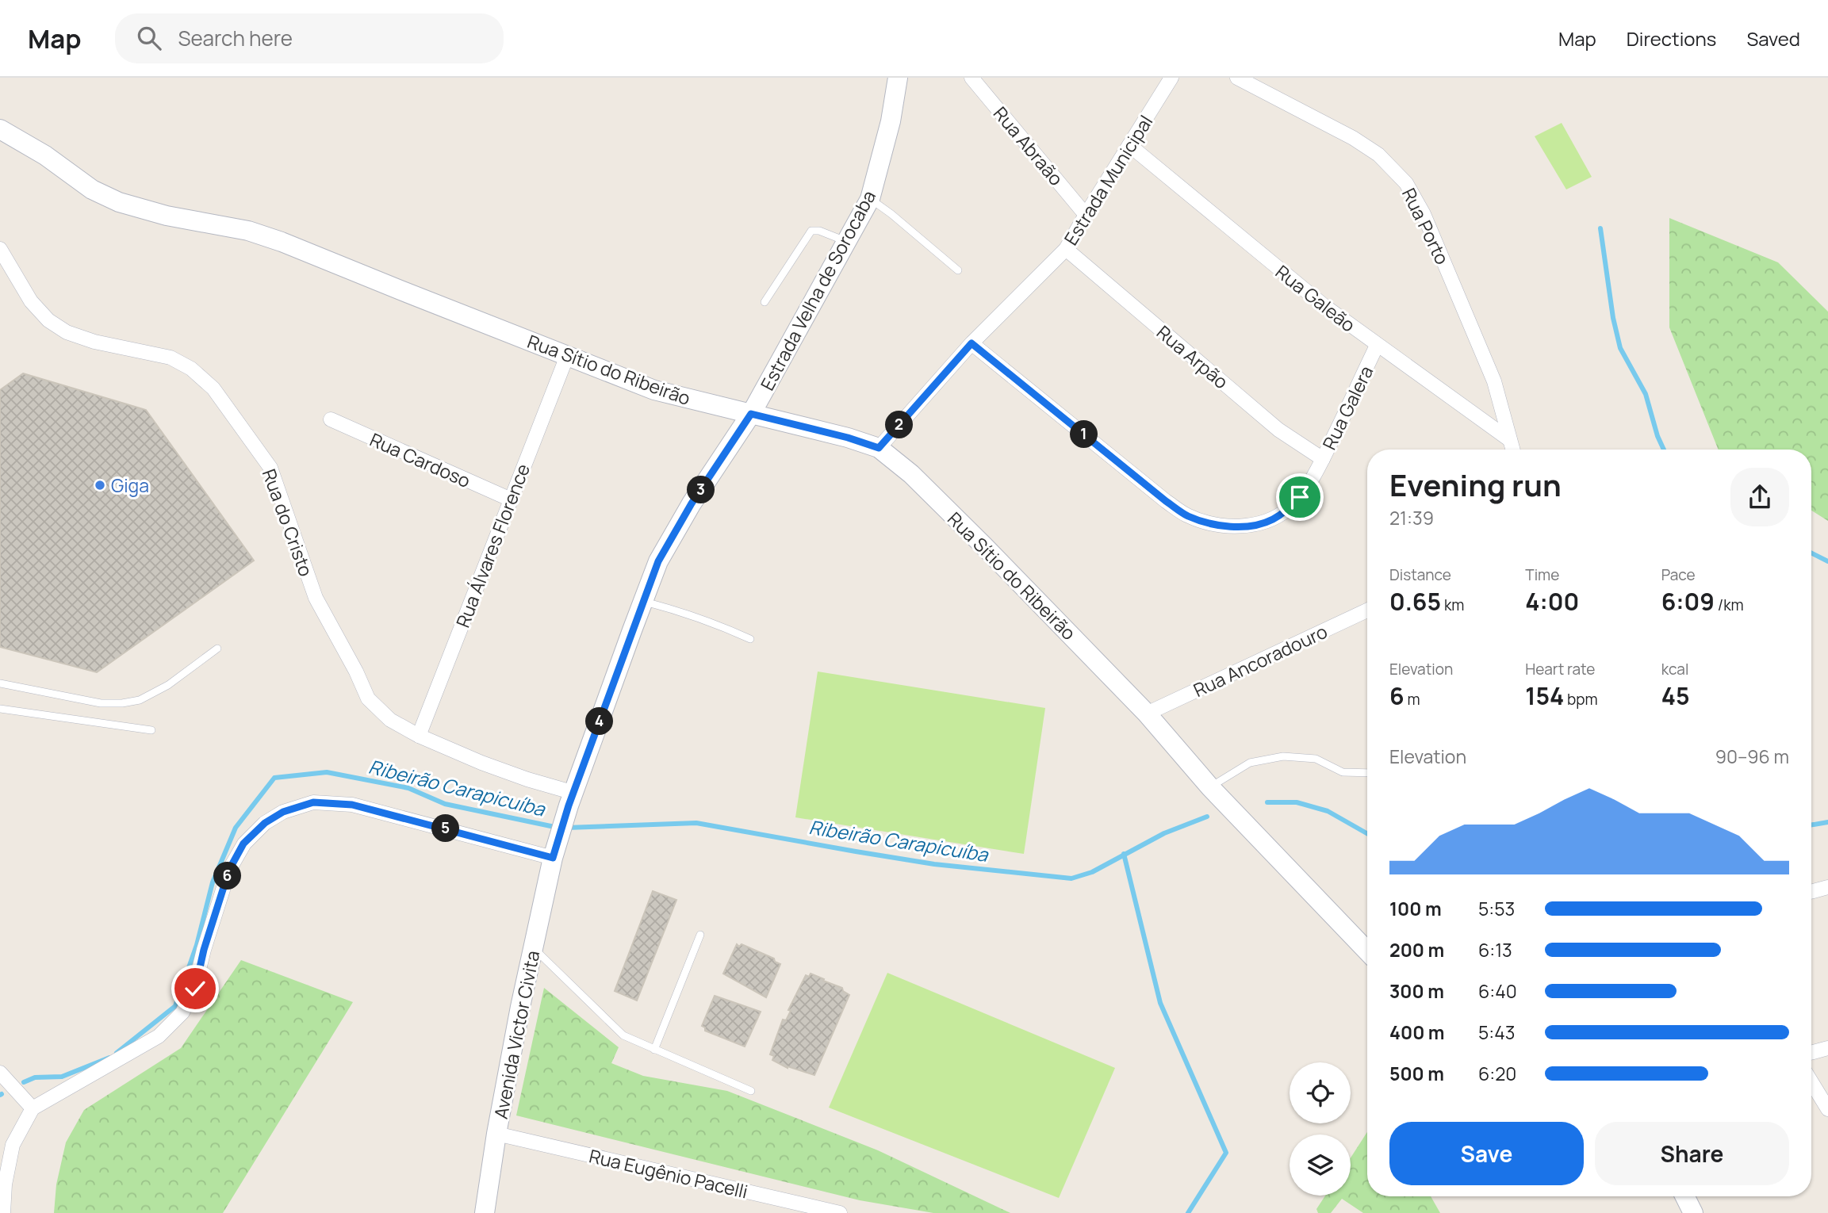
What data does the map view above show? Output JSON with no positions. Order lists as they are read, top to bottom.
{
  "streets": {
    "main road": ["Estrada Velha de Sorocaba", "Rua Sítio do Ribeirão", "Avenida Victor Civita"],
    "street": [
      "Rua Abraão",
      "Estrada Municipal",
      "Rua Porto",
      "Rua Galeão",
      "Rua Arpão",
      "Rua Galera",
      "Rua Cardoso",
      "Rua do Cristo",
      "Rua Álvares Florence",
      "Rua Ancoradouro",
      "Rua Eugênio Pacelli"
    ]
  },
  "crossings": [
    ["Rua Abraão", "Estrada Municipal"],
    ["Estrada Municipal", "Rua Galeão"],
    ["Estrada Municipal", "Rua Arpão"],
    ["Estrada Municipal", "Rua Sítio do Ribeirão"],
    ["Estrada Municipal", "Rua Galera"],
    ["Rua Porto", "Rua Galeão"],
    ["Estrada Velha de Sorocaba", "Rua Sítio do Ribeirão"],
    ["Estrada Velha de Sorocaba", "Rua do Cristo"],
    ["Estrada Velha de Sorocaba", "Avenida Victor Civita"],
    ["Rua Galeão", "Rua Galera"],
    ["Rua Arpão", "Rua Galera"],
    ["Rua Sítio do Ribeirão", "Rua Álvares Florence"],
    ["Rua Sítio do Ribeirão", "Rua Ancoradouro"],
    ["Rua Cardoso", "Rua Álvares Florence"],
    ["Rua do Cristo", "Rua Álvares Florence"],
    ["Avenida Victor Civita", "Rua Eugênio Pacelli"]
  ],
  "water": ["Ribeirão Carapicuíba"],
  "places": ["Giga"],
  "page": {
    "header": "Map",
    "search": "Search here",
    "nav": ["Map", "Directions", "Saved"],
    "pins": [
      "2",
      "1",
      "3",
      "4",
      "5",
      "6"
    ],
    "heading": ["Evening run", "21:39"],
    "stats": [
      ["Distance", "0.65 km"],
      ["Time", "4:00"],
      ["Pace", "6:09 /km"],
      ["Elevation", "6 m"],
      ["Heart rate", "154 bpm"],
      ["kcal", "45"]
    ],
    "chart": ["Elevation", "90–96 m"],
    "list": [
      {
        "name": "100 m",
        "note": "5:53"
      },
      {
        "name": "200 m",
        "note": "6:13"
      },
      {
        "name": "300 m",
        "note": "6:40"
      },
      {
        "name": "400 m",
        "note": "5:43"
      },
      {
        "name": "500 m",
        "note": "6:20"
      }
    ],
    "buttons": ["Save", "Share"]
  }
}
